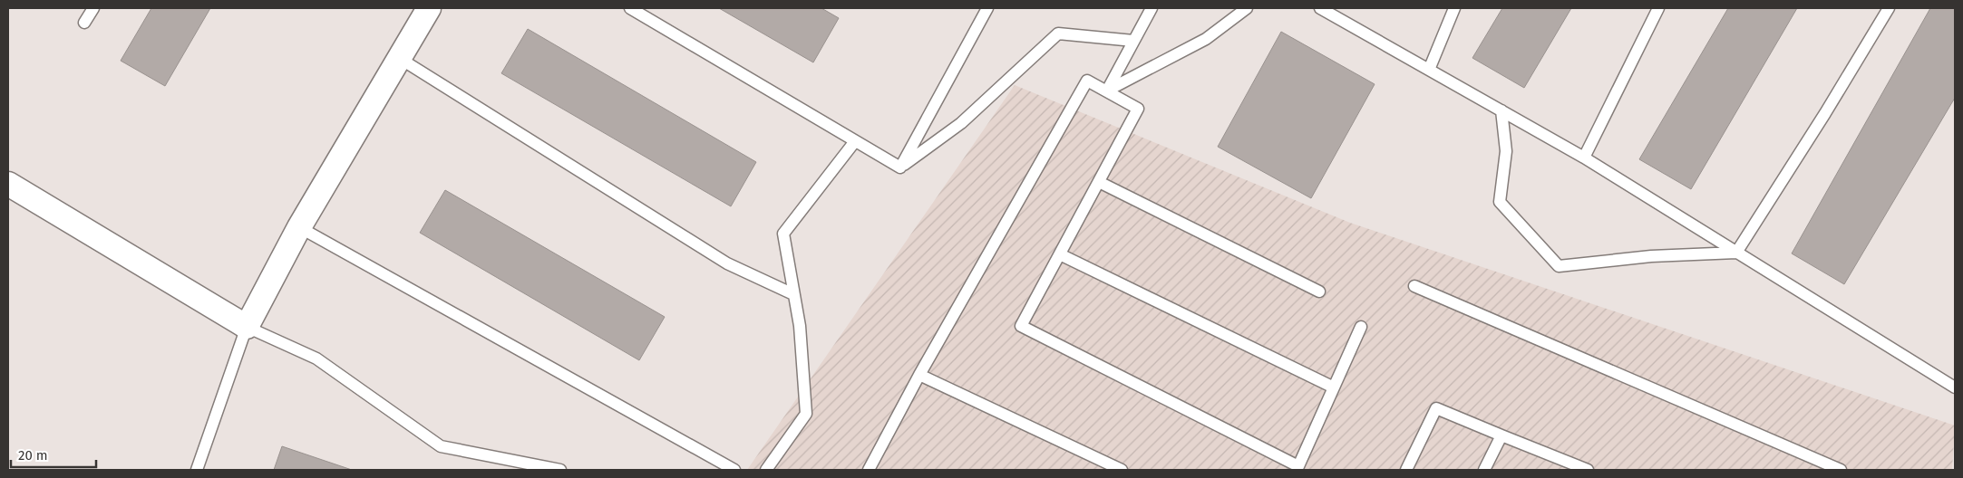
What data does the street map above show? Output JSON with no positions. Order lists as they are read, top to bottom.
{
  "scale_bar": "20 m"
}
